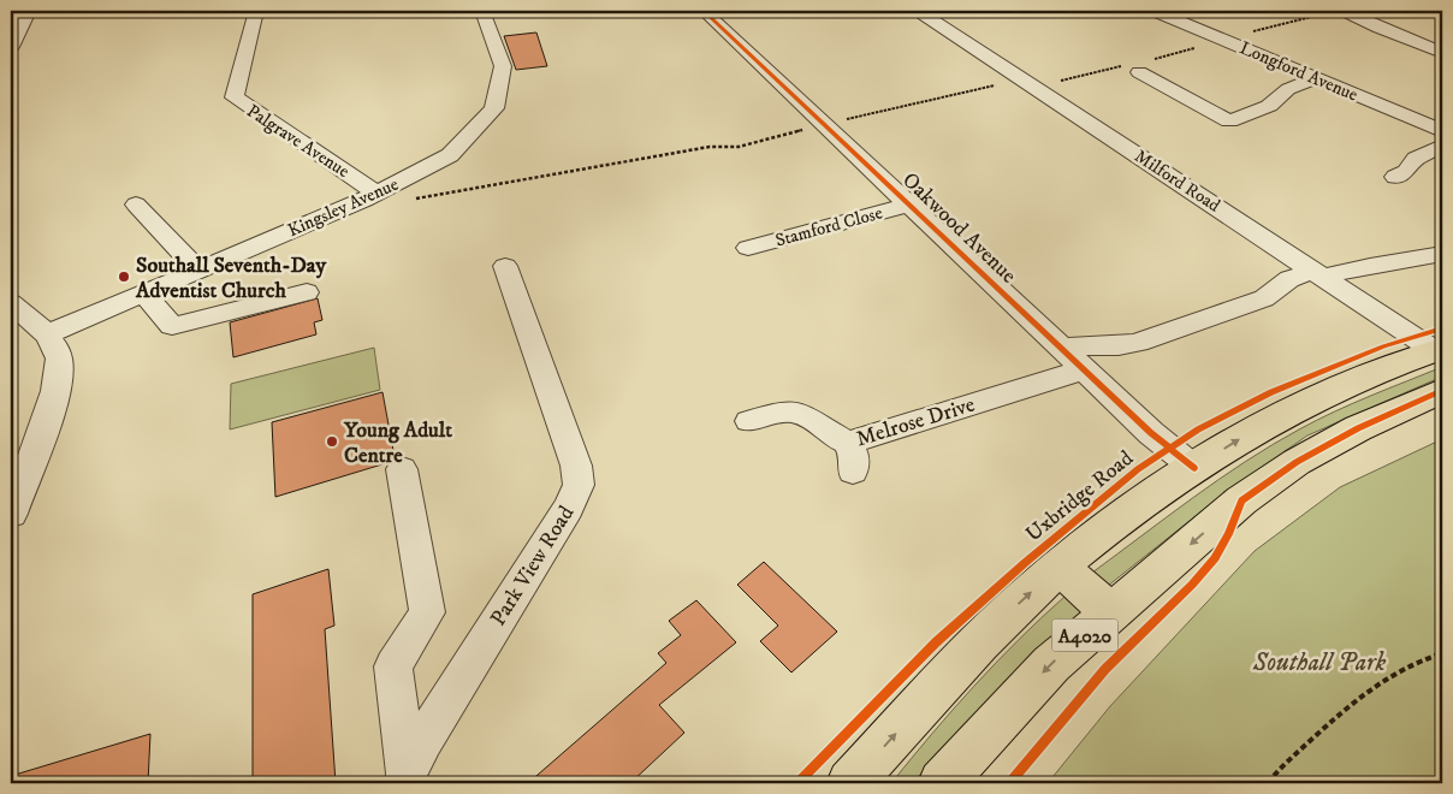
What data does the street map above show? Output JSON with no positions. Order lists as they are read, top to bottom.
{
  "streets": {
    "main road": ["Uxbridge Road", "A4020"],
    "street": [
      "Longford Avenue",
      "Palgrave Avenue",
      "Milford Road",
      "Kingsley Avenue",
      "Stamford Close",
      "Oakwood Avenue",
      "Melrose Drive",
      "Park View Road"
    ]
  },
  "crossings": [
    ["Palgrave Avenue", "Kingsley Avenue"],
    ["Milford Road", "Uxbridge Road"],
    ["Milford Road", "A4020"],
    ["Stamford Close", "Oakwood Avenue"],
    ["Oakwood Avenue", "Melrose Drive"],
    ["Oakwood Avenue", "Uxbridge Road"],
    ["Uxbridge Road", "A4020"]
  ],
  "parks": ["Southall Park"],
  "places": ["Southall Seventh-Day Adventist Church", "Young Adult Centre"]
}
